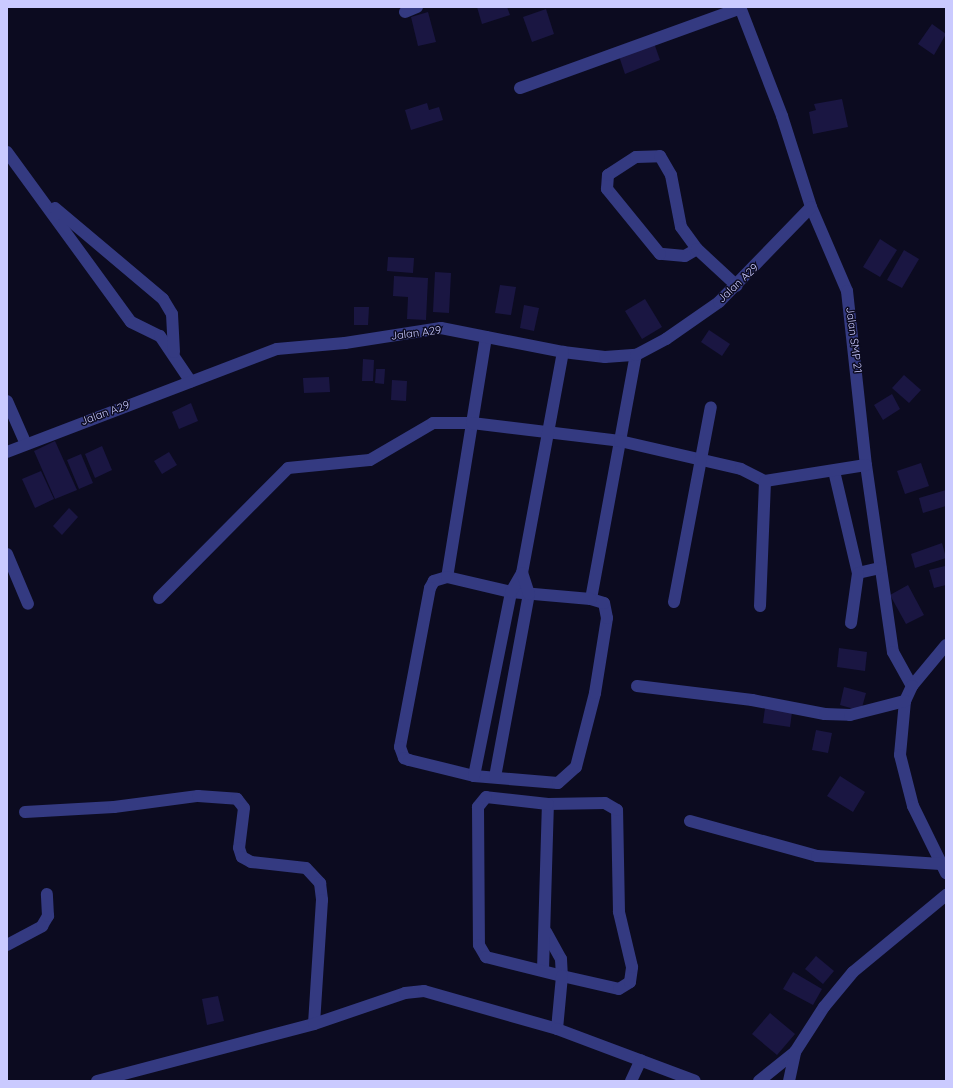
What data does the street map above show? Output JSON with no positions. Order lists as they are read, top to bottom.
{
  "streets": {
    "street": ["Jalan A29", "Jalan SMP 21"]
  },
  "crossings": [
    ["Jalan A29", "Jalan SMP 21"]
  ]
}
